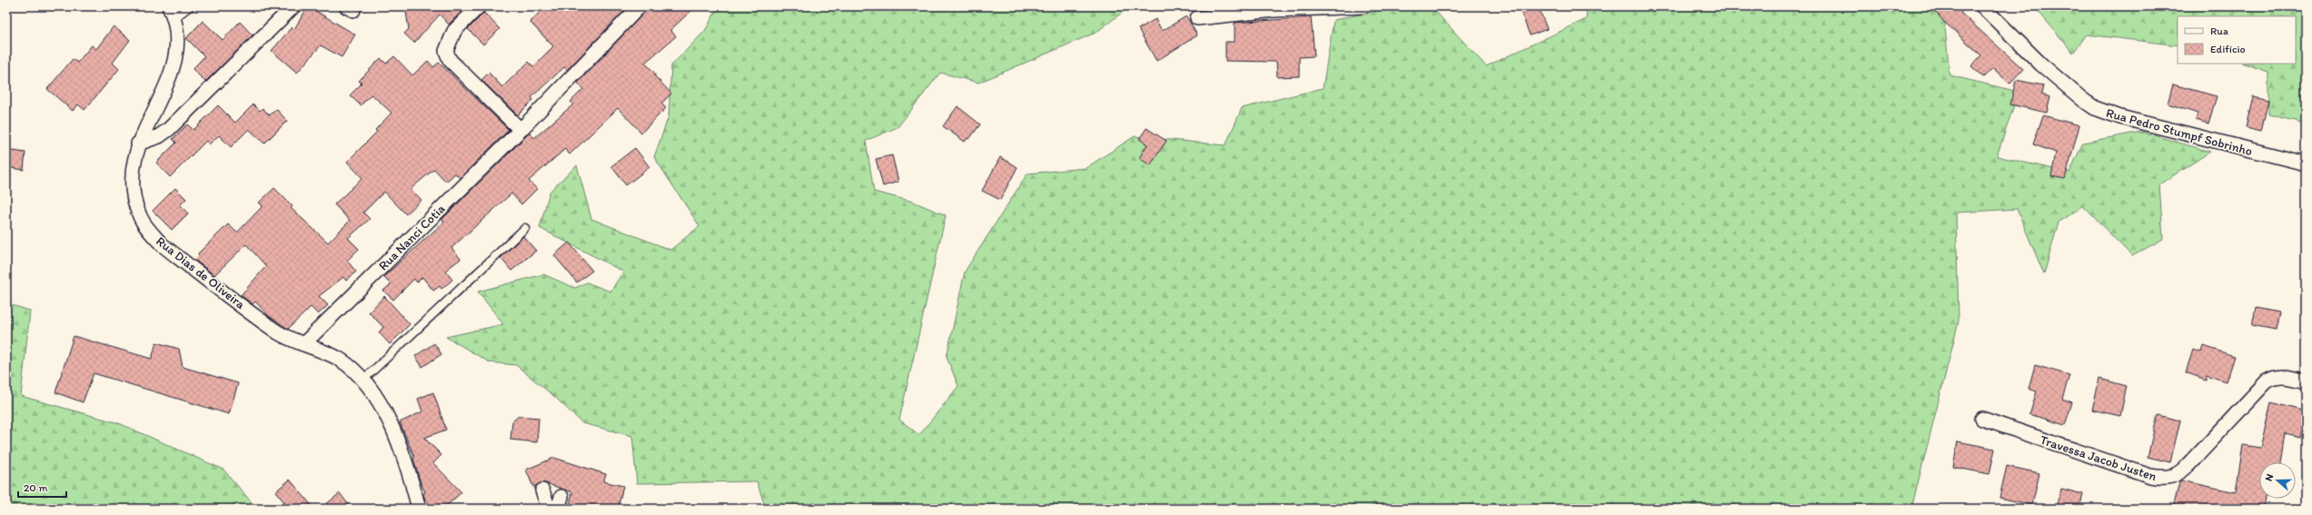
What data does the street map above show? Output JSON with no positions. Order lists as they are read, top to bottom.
{
  "streets": {
    "street": [
      "Rua Pedro Stumpf Sobrinho",
      "Rua Nanci Cotia",
      "Rua Dias de Oliveira",
      "Travessa Jacob Justen"
    ]
  },
  "crossings": [
    ["Rua Nanci Cotia", "Rua Dias de Oliveira"]
  ],
  "legend": ["Rua", "Edifício"],
  "scale_bar": "20 m",
  "north": "left"
}
